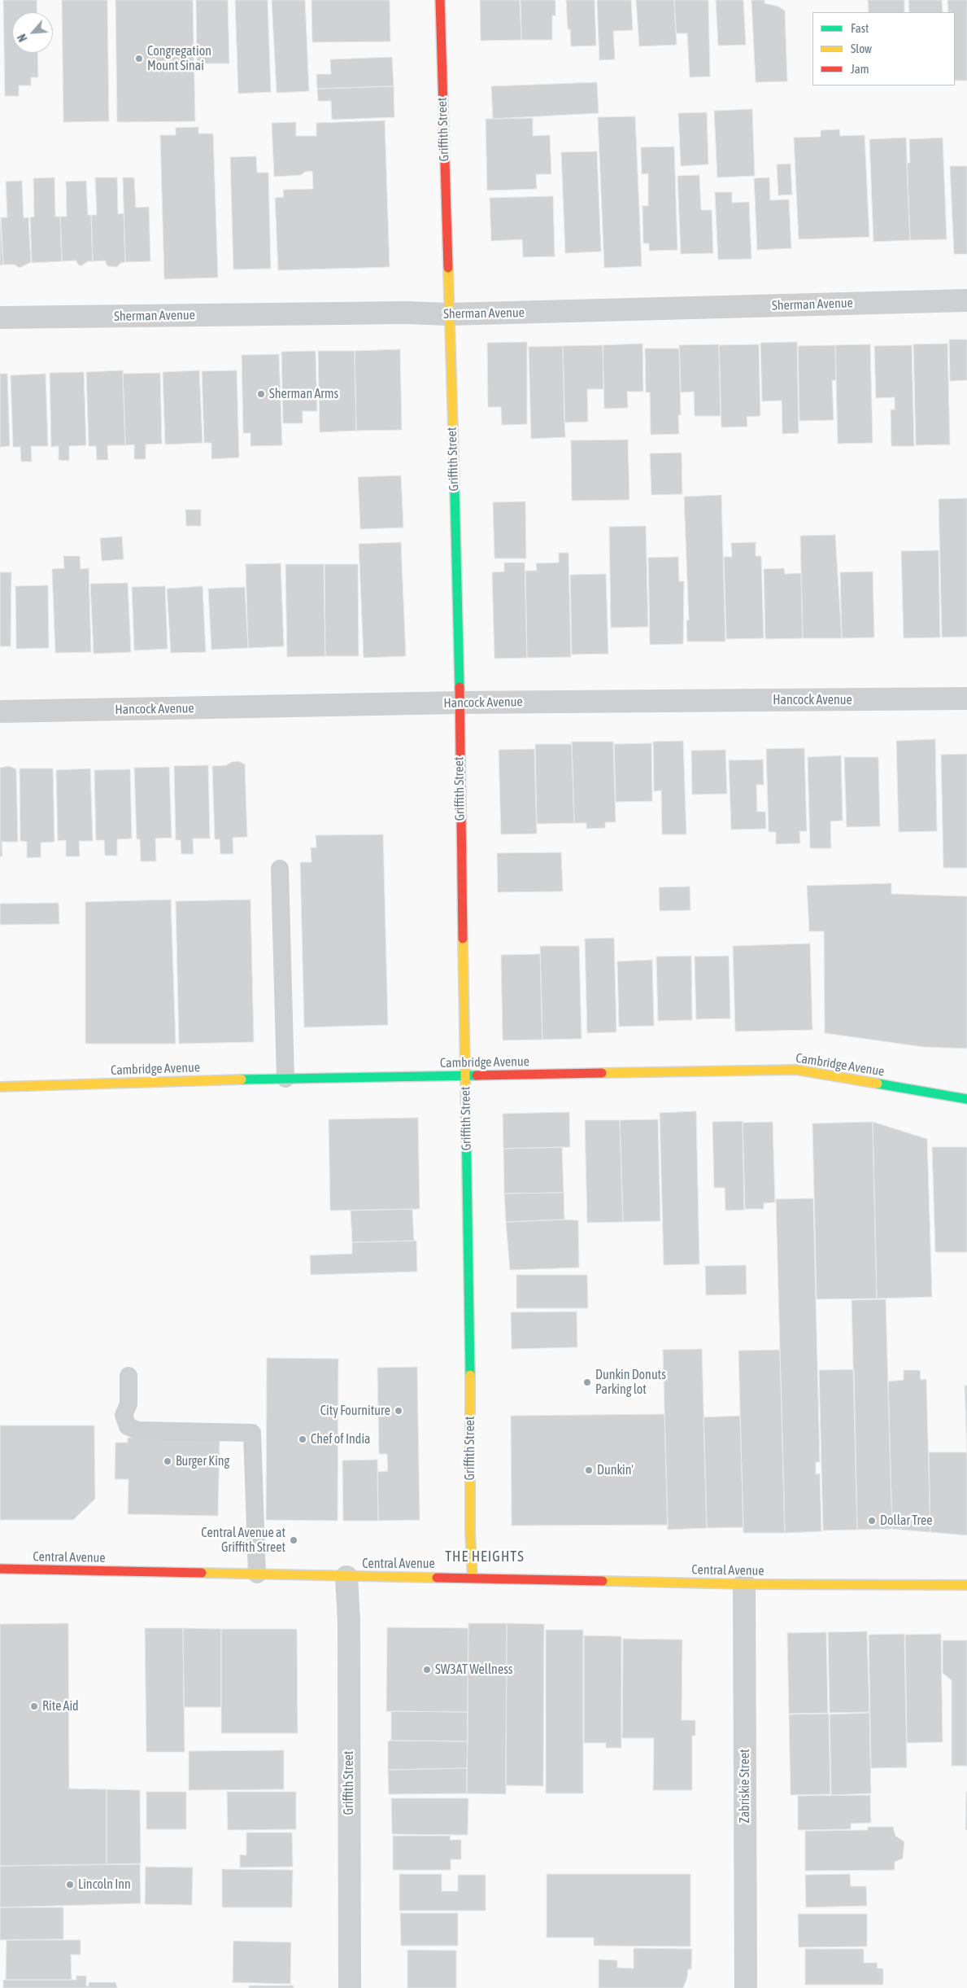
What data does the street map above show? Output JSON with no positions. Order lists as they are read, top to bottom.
{
  "streets": {
    "street": [
      "Griffith Street",
      "Sherman Avenue",
      "Hancock Avenue",
      "Cambridge Avenue",
      "Central Avenue",
      "Zabriskie Street"
    ]
  },
  "crossings": [
    ["Griffith Street", "Sherman Avenue"],
    ["Griffith Street", "Hancock Avenue"],
    ["Griffith Street", "Cambridge Avenue"],
    ["Griffith Street", "Central Avenue"],
    ["Central Avenue", "Zabriskie Street"]
  ],
  "districts": ["THE HEIGHTS"],
  "places": [
    "Congregation Mount Sinai",
    "Sherman Arms",
    "Dunkin Donuts Parking lot",
    "City Fourniture",
    "Chef of India",
    "Burger King",
    "Dunkin'",
    "Dollar Tree",
    "Central Avenue at Griffith Street",
    "SW3AT Wellness",
    "Rite Aid",
    "Lincoln Inn"
  ],
  "legend": ["Fast", "Slow", "Jam"],
  "north": "bottom left"
}
